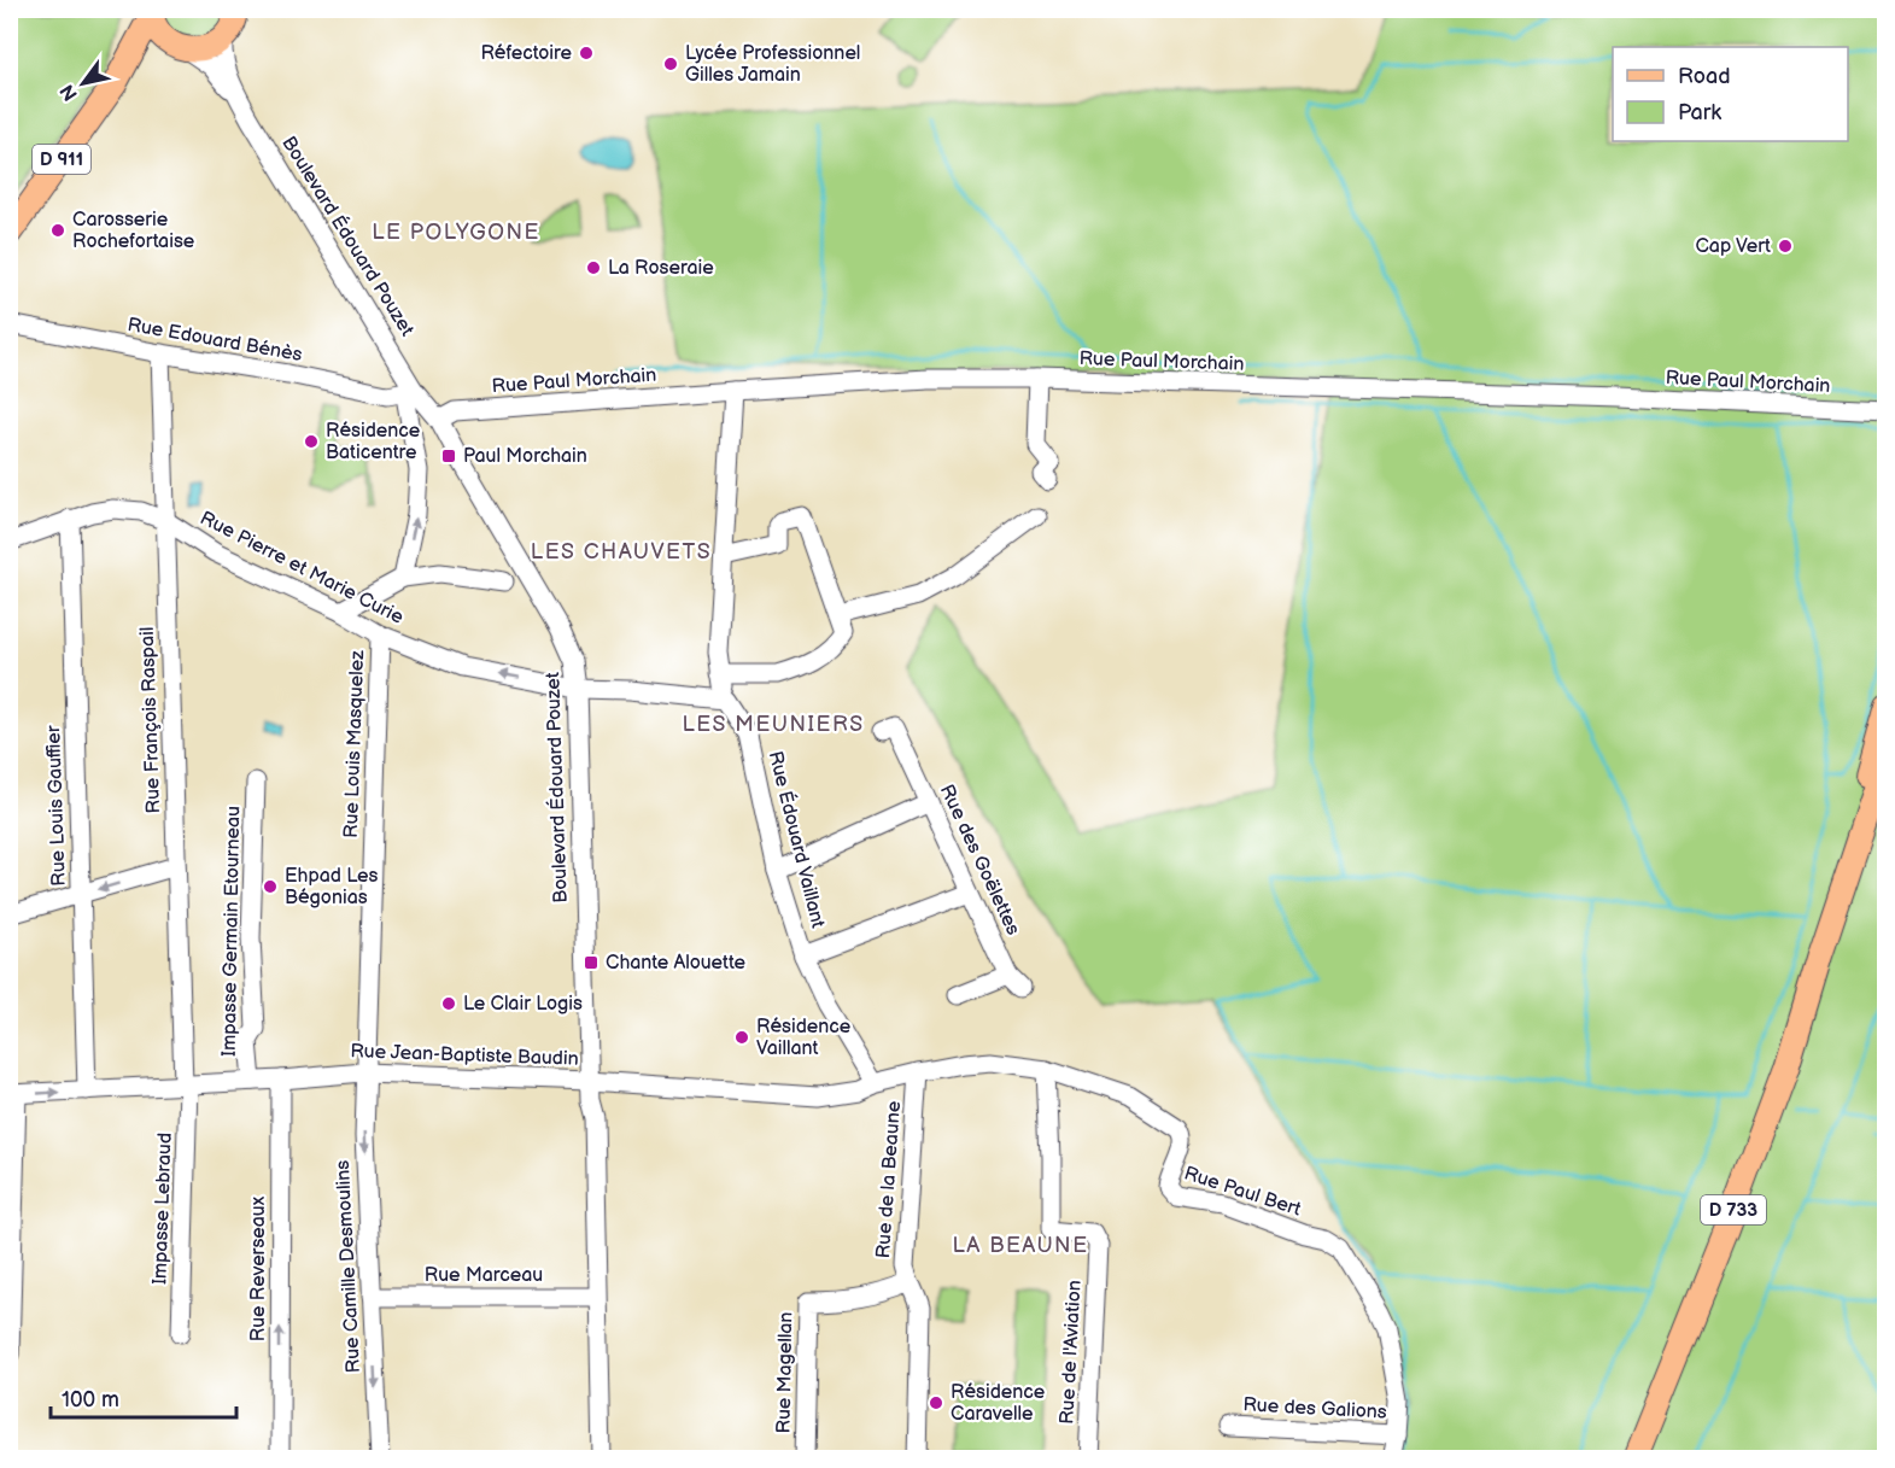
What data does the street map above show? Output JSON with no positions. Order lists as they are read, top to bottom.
{
  "streets": {
    "main road": ["D 911", "D 733"],
    "street": [
      "Boulevard Édouard Pouzet",
      "Rue Edouard Bénès",
      "Rue Paul Morchain",
      "Rue Pierre et Marie Curie",
      "Rue François Raspail",
      "Rue Louis Masquelez",
      "Rue Louis Gauffier",
      "Rue Édouard Vaillant",
      "Rue des Goëlettes",
      "Impasse Germain Etourneau",
      "Rue Jean-Baptiste Baudin",
      "Rue de la Beaune",
      "Rue Paul Bert",
      "Impasse Lebraud",
      "Rue Camille Desmoulins",
      "Rue Reverseaux",
      "Rue Marceau",
      "Rue de l'Aviation",
      "Rue Magellan",
      "Rue des Galions"
    ]
  },
  "crossings": [
    ["D 911", "Boulevard Édouard Pouzet"],
    ["Boulevard Édouard Pouzet", "Rue Edouard Bénès"],
    ["Boulevard Édouard Pouzet", "Rue Paul Morchain"],
    ["Boulevard Édouard Pouzet", "Rue Pierre et Marie Curie"],
    ["Boulevard Édouard Pouzet", "Rue Jean-Baptiste Baudin"],
    ["Boulevard Édouard Pouzet", "Rue Marceau"],
    ["Rue Edouard Bénès", "Rue François Raspail"],
    ["Rue Paul Morchain", "Rue Édouard Vaillant"],
    ["Rue Pierre et Marie Curie", "Rue François Raspail"],
    ["Rue Pierre et Marie Curie", "Rue Louis Masquelez"],
    ["Rue Pierre et Marie Curie", "Rue Louis Gauffier"],
    ["Rue François Raspail", "Rue Jean-Baptiste Baudin"],
    ["Rue François Raspail", "Impasse Lebraud"],
    ["Rue Louis Masquelez", "Rue Jean-Baptiste Baudin"],
    ["Rue Louis Masquelez", "Rue Camille Desmoulins"],
    ["Rue Louis Gauffier", "Rue Jean-Baptiste Baudin"],
    ["Rue Édouard Vaillant", "Rue Jean-Baptiste Baudin"],
    ["Rue Édouard Vaillant", "Rue Paul Bert"],
    ["Impasse Germain Etourneau", "Rue Jean-Baptiste Baudin"],
    ["Rue Jean-Baptiste Baudin", "Rue Paul Bert"],
    ["Rue Jean-Baptiste Baudin", "Impasse Lebraud"],
    ["Rue Jean-Baptiste Baudin", "Rue Camille Desmoulins"],
    ["Rue Jean-Baptiste Baudin", "Rue Reverseaux"],
    ["Rue de la Beaune", "Rue Paul Bert"],
    ["Rue de la Beaune", "Rue Magellan"],
    ["Rue Paul Bert", "Rue de l'Aviation"],
    ["Rue Paul Bert", "Rue des Galions"],
    ["Rue Camille Desmoulins", "Rue Marceau"]
  ],
  "one_way": ["Rue Camille Desmoulins", "Rue Reverseaux"],
  "districts": [
    "LE POLYGONE",
    "LES CHAUVETS",
    "LES MEUNIERS",
    "LA BEAUNE"
  ],
  "places": {
    "other": [
      "Réfectoire",
      "Lycée Professionnel Gilles Jamain",
      "Carosserie Rochefortaise",
      "Cap Vert",
      "La Roseraie",
      "Résidence Baticentre",
      "Ehpad Les Bégonias",
      "Le Clair Logis",
      "Résidence Vaillant",
      "Résidence Caravelle"
    ],
    "transit": ["Paul Morchain", "Chante Alouette"]
  },
  "legend": ["Road", "Park"],
  "scale_bar": "100 m",
  "north": "bottom left"
}
